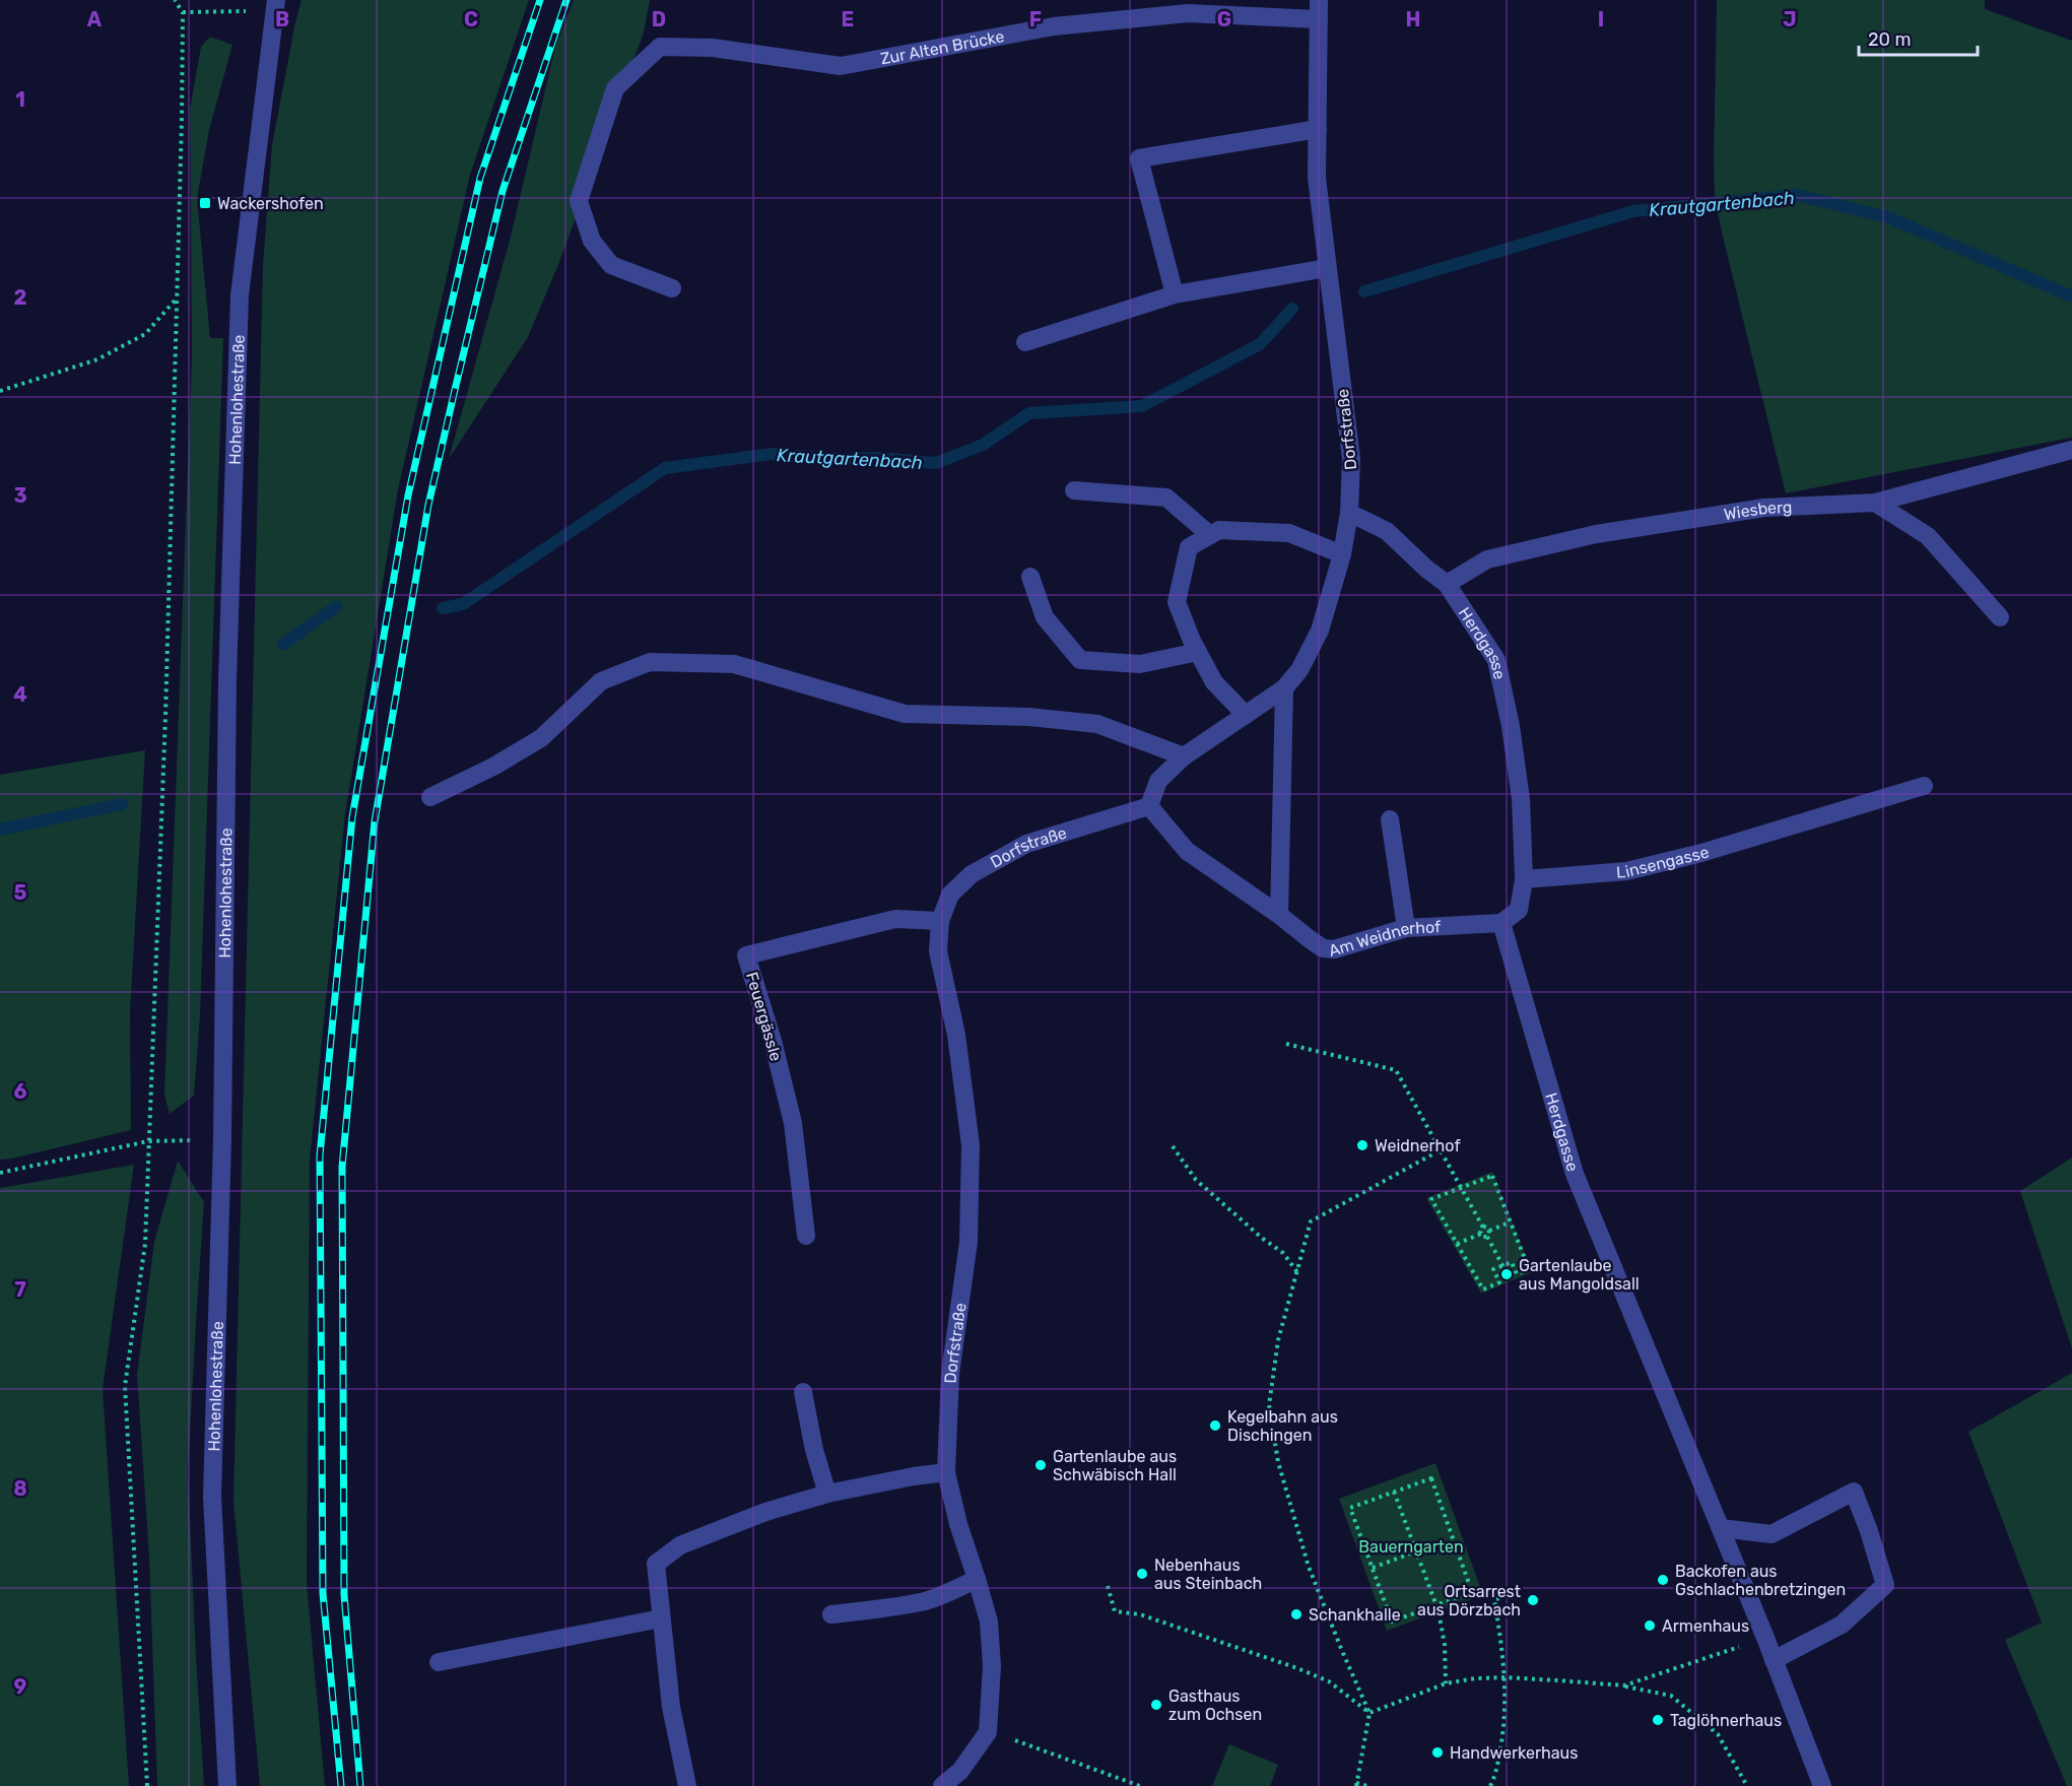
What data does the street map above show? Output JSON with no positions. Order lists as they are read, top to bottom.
{
  "streets": {
    "street": [
      "Zur Alten Brücke",
      "Hohenlohestraße",
      "Dorfstraße",
      "Wiesberg",
      "Herdgasse",
      "Linsengasse",
      "Am Weidnerhof",
      "Feuergässle"
    ]
  },
  "crossings": [
    ["Zur Alten Brücke", "Dorfstraße"],
    ["Dorfstraße", "Herdgasse"],
    ["Dorfstraße", "Am Weidnerhof"],
    ["Dorfstraße", "Feuergässle"],
    ["Wiesberg", "Herdgasse"],
    ["Herdgasse", "Linsengasse"],
    ["Herdgasse", "Am Weidnerhof"]
  ],
  "water": ["Krautgartenbach"],
  "parks": ["Bauerngarten"],
  "places": {
    "transit": ["Wackershofen"],
    "other": [
      "Weidnerhof",
      "Gartenlaube aus Mangoldsall",
      "Kegelbahn aus Dischingen",
      "Gartenlaube aus Schwäbisch Hall",
      "Nebenhaus aus Steinbach",
      "Backofen aus Gschlachenbretzingen",
      "Ortsarrest aus Dörzbach",
      "Schankhalle",
      "Armenhaus",
      "Gasthaus zum Ochsen",
      "Taglöhnerhaus",
      "Handwerkerhaus"
    ]
  },
  "scale_bar": "20 m",
  "grid": {
    "columns": [
      "A",
      "B",
      "C",
      "D",
      "E",
      "F",
      "G",
      "H",
      "I",
      "J"
    ],
    "rows": [
      "1",
      "2",
      "3",
      "4",
      "5",
      "6",
      "7",
      "8",
      "9"
    ]
  }
}
